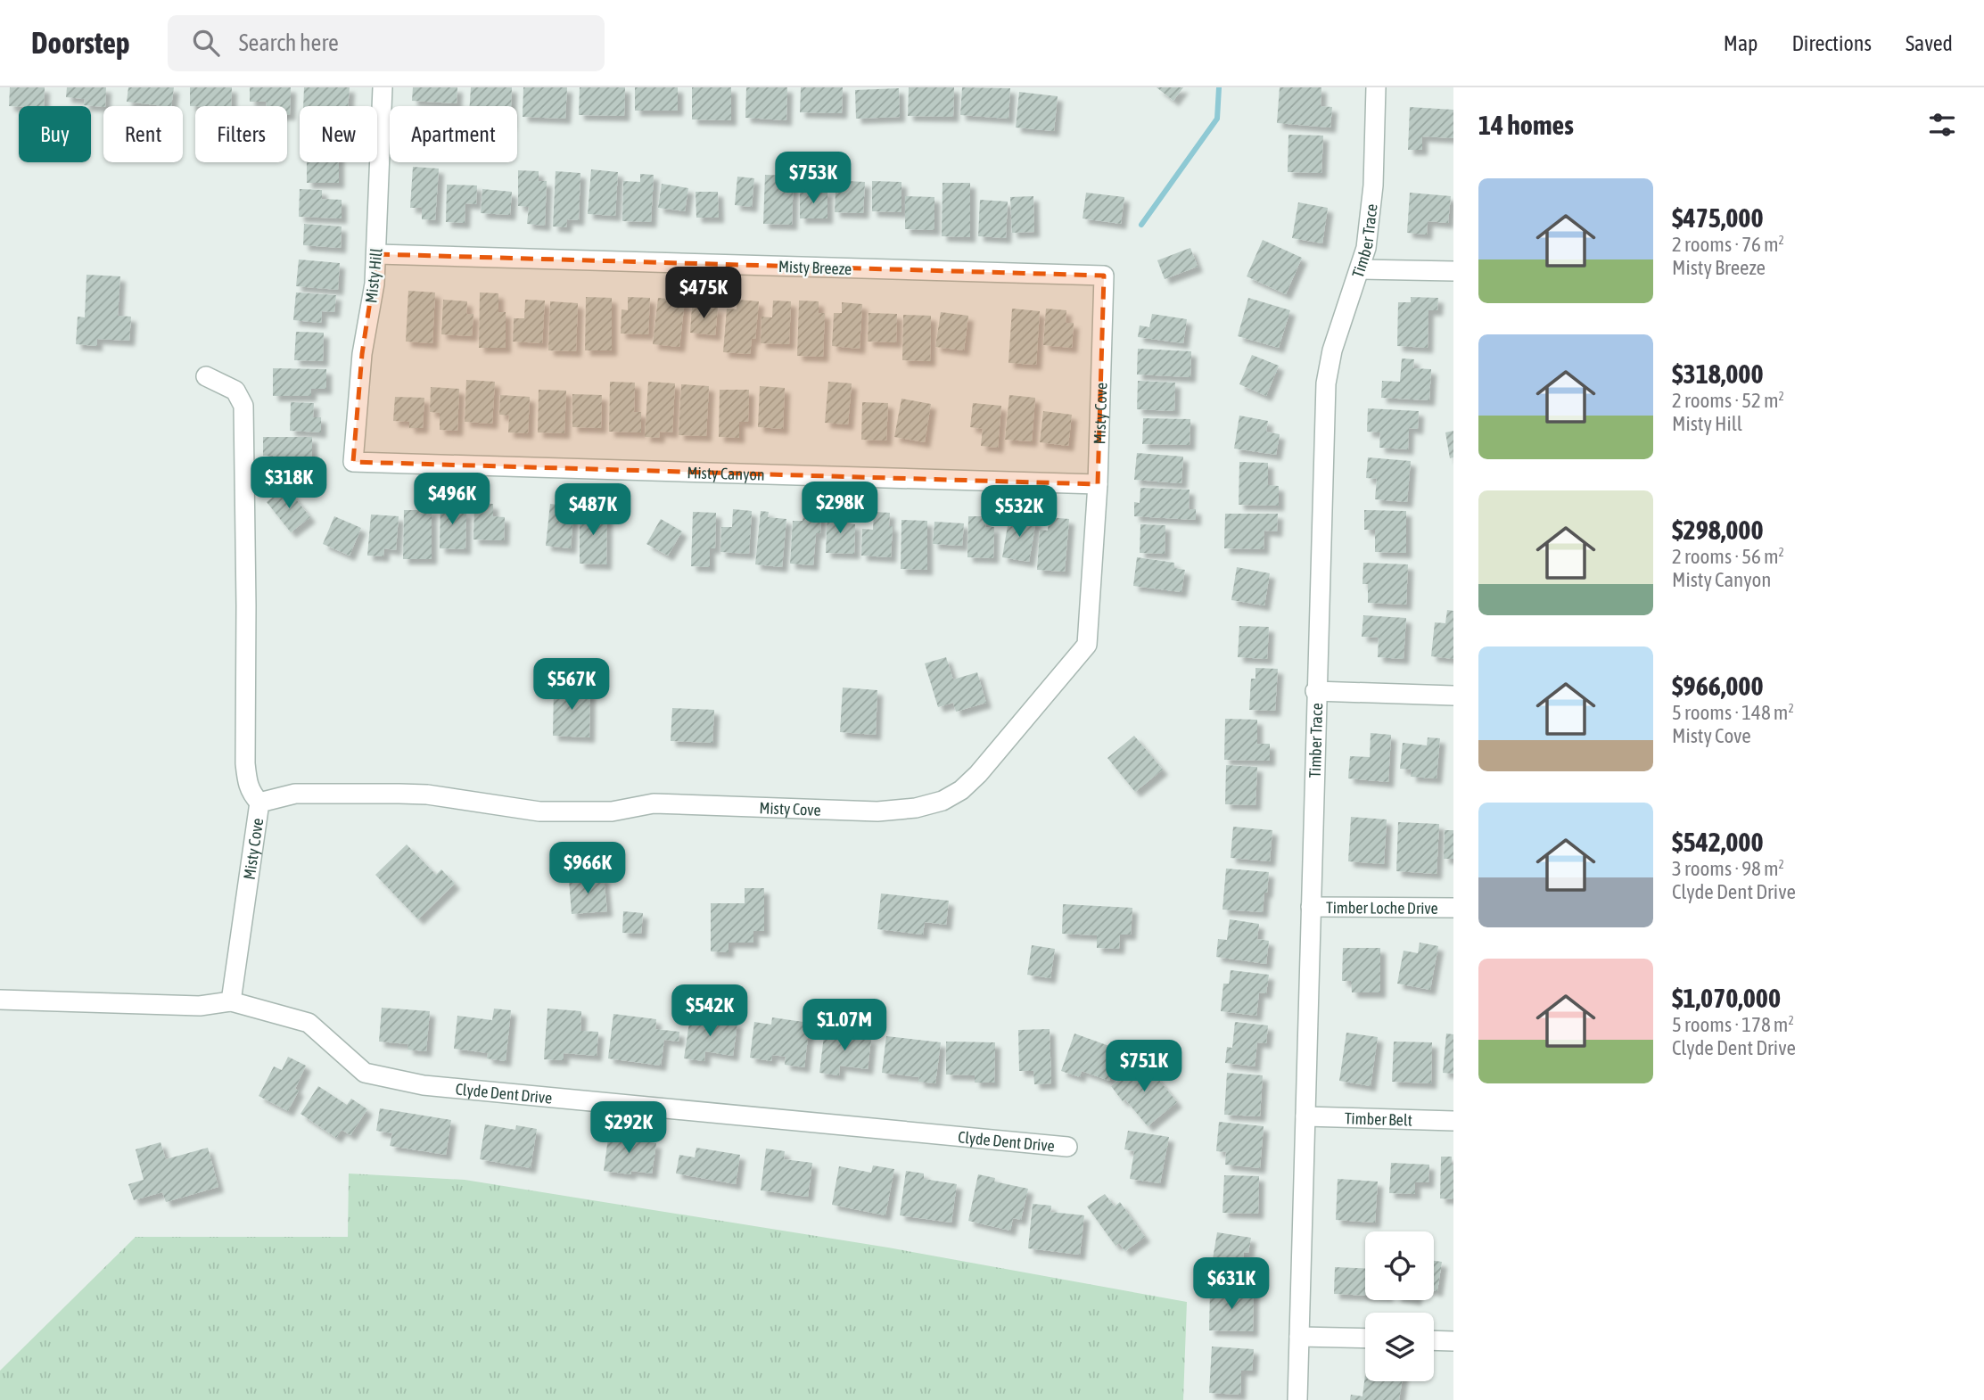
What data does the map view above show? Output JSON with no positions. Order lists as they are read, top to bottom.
{
  "streets": {
    "street": [
      "Timber Trace",
      "Misty Breeze",
      "Misty Hill",
      "Misty Cove",
      "Misty Canyon",
      "Timber Loche Drive",
      "Clyde Dent Drive",
      "Timber Belt"
    ]
  },
  "crossings": [
    ["Timber Trace", "Timber Loche Drive"],
    ["Timber Trace", "Timber Belt"],
    ["Misty Breeze", "Misty Hill"],
    ["Misty Breeze", "Misty Cove"],
    ["Misty Hill", "Misty Canyon"],
    ["Misty Cove", "Misty Canyon"],
    ["Misty Cove", "Clyde Dent Drive"]
  ],
  "page": {
    "header": "Doorstep",
    "search": "Search here",
    "nav": ["Map", "Directions", "Saved"],
    "heading": "14 homes",
    "chip": [
      "Buy",
      "Rent",
      "Filters",
      "New",
      "Apartment"
    ],
    "price": [
      "$753K",
      "$475K",
      "$318K",
      "$496K",
      "$298K",
      "$487K",
      "$532K",
      "$567K",
      "$966K",
      "$542K",
      "$1.07M",
      "$751K",
      "$292K",
      "$631K"
    ],
    "list": [
      {
        "name": "$475,000",
        "note": "2 rooms · 76 m² · Misty Breeze"
      },
      {
        "name": "$318,000",
        "note": "2 rooms · 52 m² · Misty Hill"
      },
      {
        "name": "$298,000",
        "note": "2 rooms · 56 m² · Misty Canyon"
      },
      {
        "name": "$966,000",
        "note": "5 rooms · 148 m² · Misty Cove"
      },
      {
        "name": "$542,000",
        "note": "3 rooms · 98 m² · Clyde Dent Drive"
      },
      {
        "name": "$1,070,000",
        "note": "5 rooms · 178 m² · Clyde Dent Drive"
      }
    ]
  }
}
